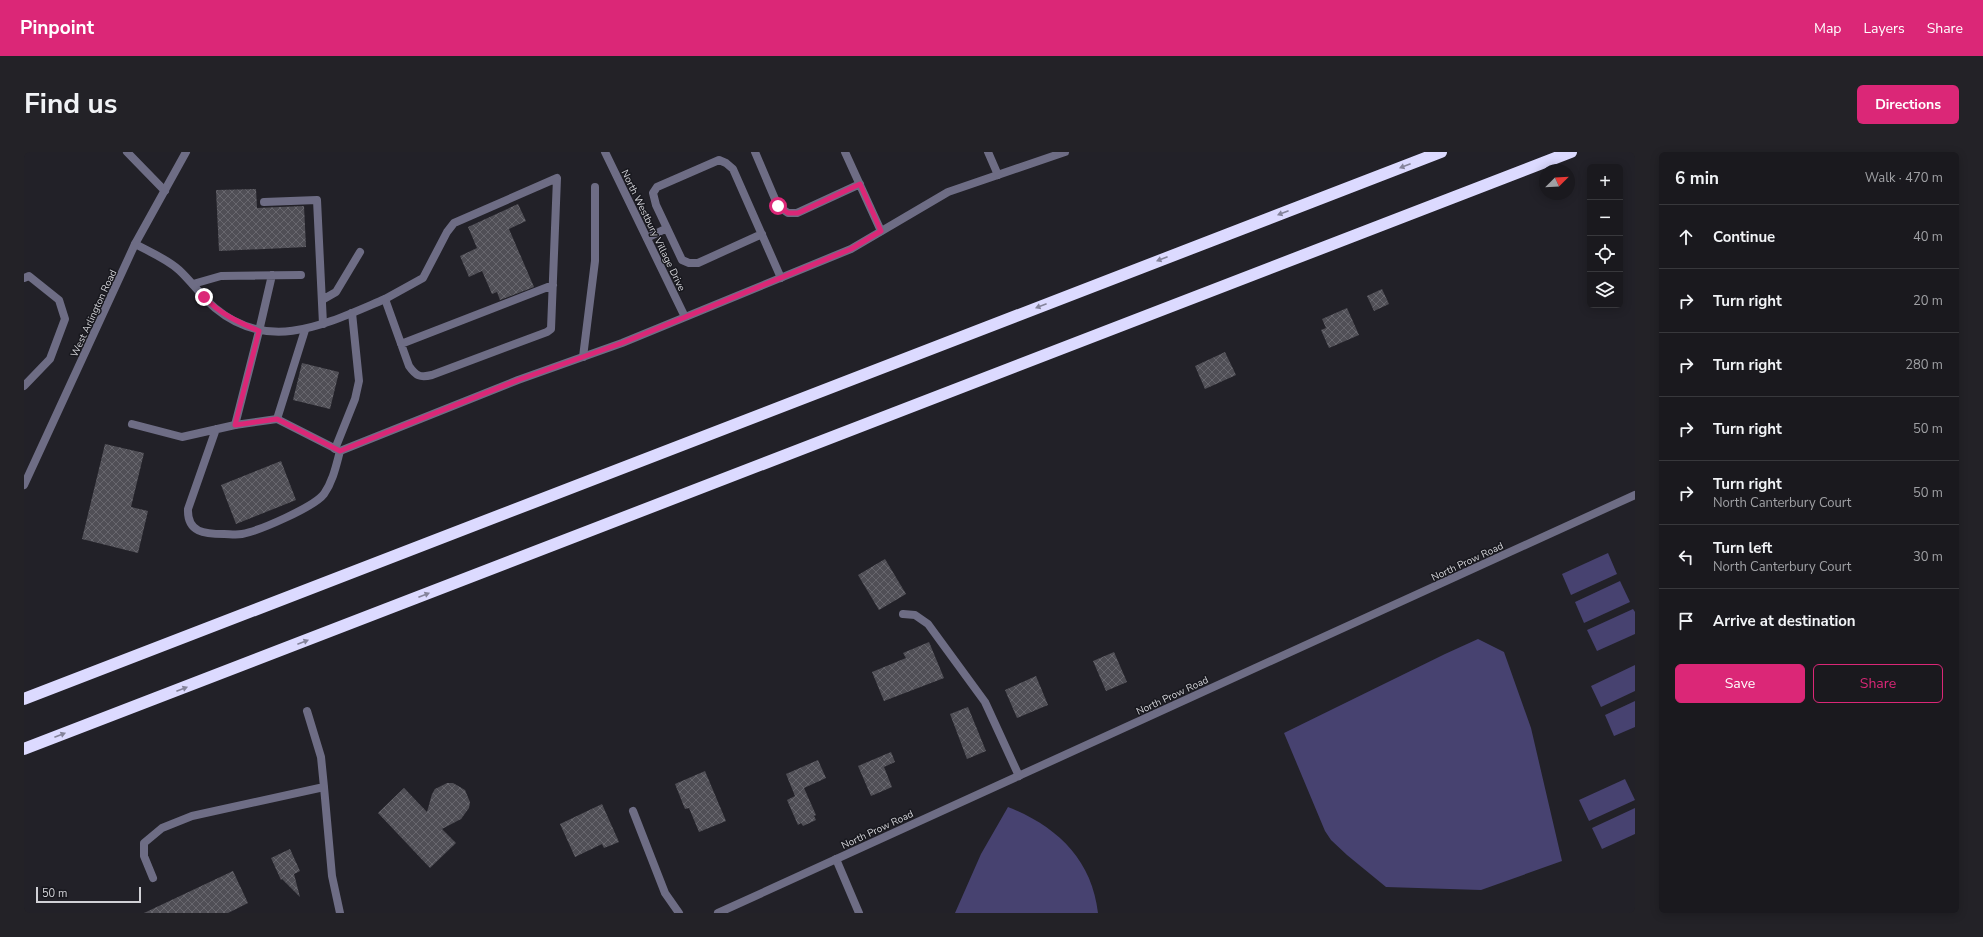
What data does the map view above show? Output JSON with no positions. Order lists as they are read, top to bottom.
{
  "streets": {
    "street": ["North Westbury Village Drive", "West Arlington Road", "North Prow Road"]
  },
  "scale_bar": "50 m",
  "north": "top right",
  "page": {
    "header": "Pinpoint",
    "nav": ["Map", "Layers", "Share"],
    "title": "Find us",
    "buttons": [
      "Directions",
      ["Save", "Share"]
    ],
    "heading": ["6 min", "Walk · 470 m"],
    "map_buttons": ["+", "−"],
    "list": [
      ["Continue", "40 m"],
      ["Turn right", "20 m"],
      ["Turn right", "280 m"],
      ["Turn right", "50 m"],
      ["Turn right", "North Canterbury Court", "50 m"],
      ["Turn left", "North Canterbury Court", "30 m"],
      "Arrive at destination"
    ],
    "scale": "50 m"
  }
}
